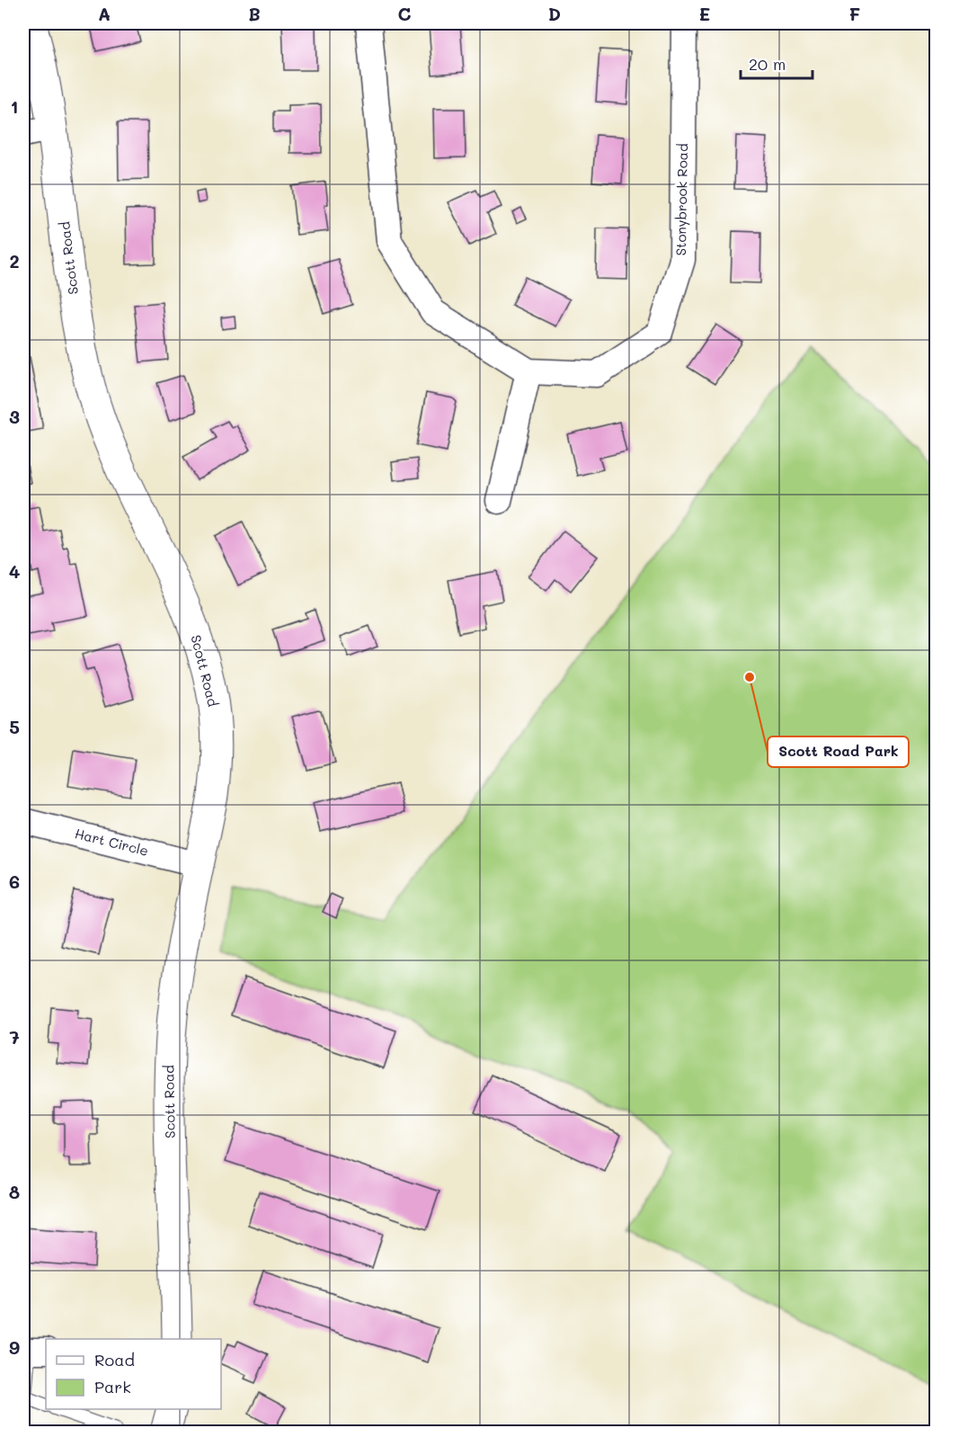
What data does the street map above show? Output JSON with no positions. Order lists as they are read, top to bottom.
{
  "streets": {
    "main road": ["Scott Road"],
    "street": ["Stonybrook Road", "Hart Circle"]
  },
  "crossings": [
    ["Scott Road", "Hart Circle"]
  ],
  "places": ["Scott Road Park"],
  "legend": ["Road", "Park"],
  "scale_bar": "20 m",
  "grid": {
    "columns": [
      "A",
      "B",
      "C",
      "D",
      "E",
      "F"
    ],
    "rows": [
      "1",
      "2",
      "3",
      "4",
      "5",
      "6",
      "7",
      "8",
      "9"
    ]
  }
}
